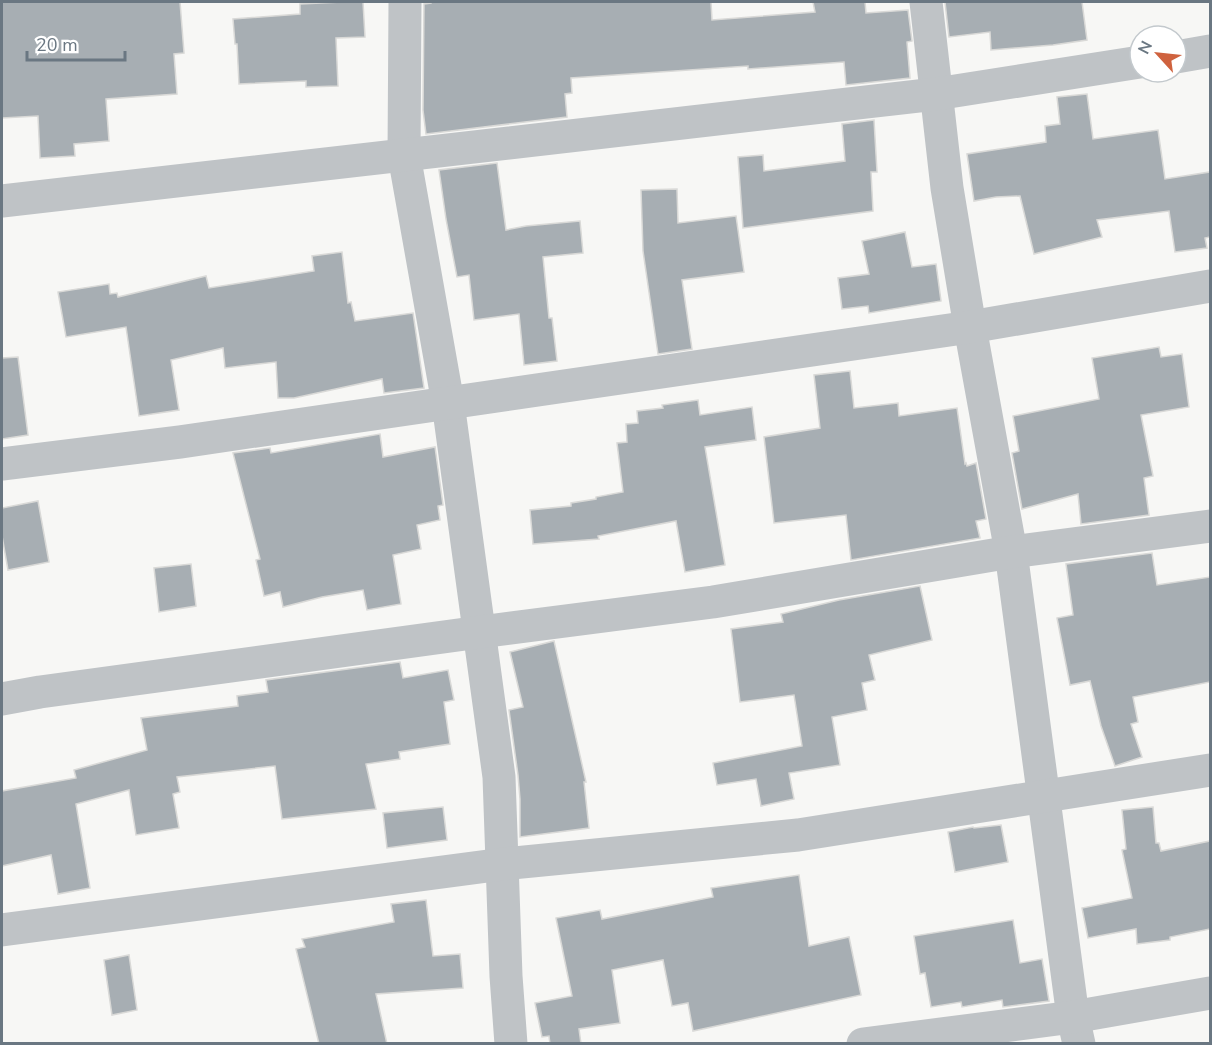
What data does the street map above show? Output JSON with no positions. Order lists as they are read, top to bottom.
{
  "scale_bar": "20 m",
  "north": "top left"
}
